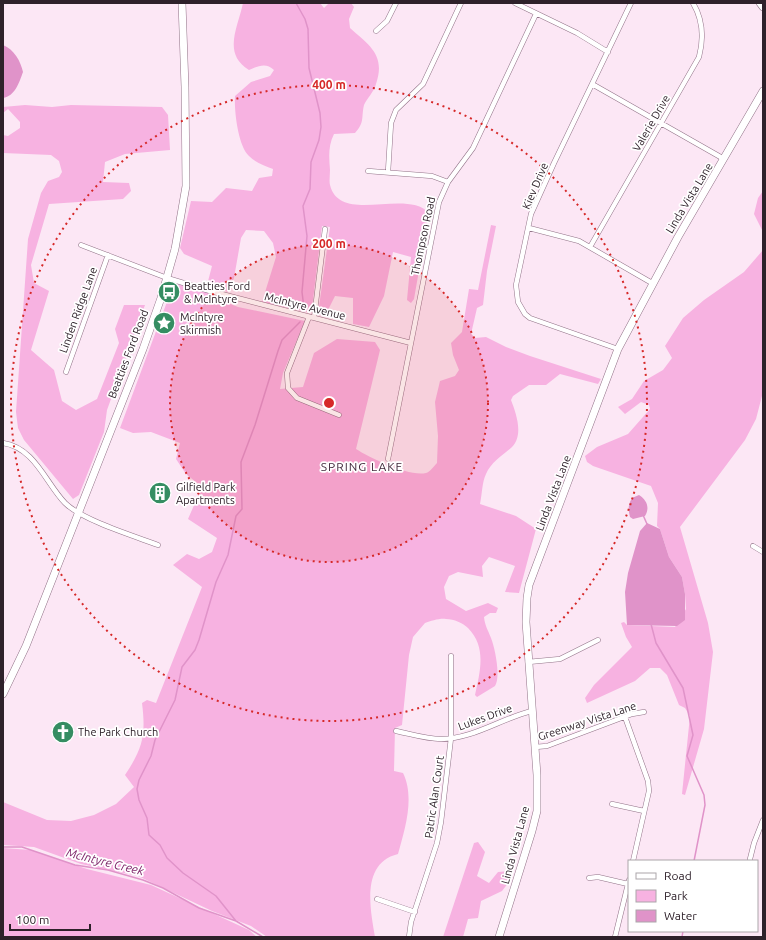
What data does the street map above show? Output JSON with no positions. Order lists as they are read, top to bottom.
{
  "streets": {
    "street": [
      "Valerie Drive",
      "Kiev Drive",
      "Linda Vista Lane",
      "Thompson Road",
      "McIntyre Avenue",
      "Linden Ridge Lane",
      "Beatties Ford Road",
      "Lukes Drive",
      "Greenway Vista Lane",
      "Patric Alan Court"
    ]
  },
  "crossings": [
    ["Kiev Drive", "Linda Vista Lane"],
    ["Linda Vista Lane", "Lukes Drive"],
    ["Linda Vista Lane", "Greenway Vista Lane"],
    ["Thompson Road", "McIntyre Avenue"],
    ["McIntyre Avenue", "Linden Ridge Lane"],
    ["McIntyre Avenue", "Beatties Ford Road"],
    ["Lukes Drive", "Patric Alan Court"]
  ],
  "districts": ["SPRING LAKE"],
  "water": ["McIntyre Creek"],
  "places": {
    "bus stop": ["Beatties Ford & McIntyre"],
    "place": ["McIntyre Skirmish"],
    "building": ["Gilfield Park Apartments"],
    "church": ["The Park Church"]
  },
  "legend": ["Road", "Park", "Water"],
  "scale_bar": "100 m",
  "rings": ["400 m", "200 m"]
}
